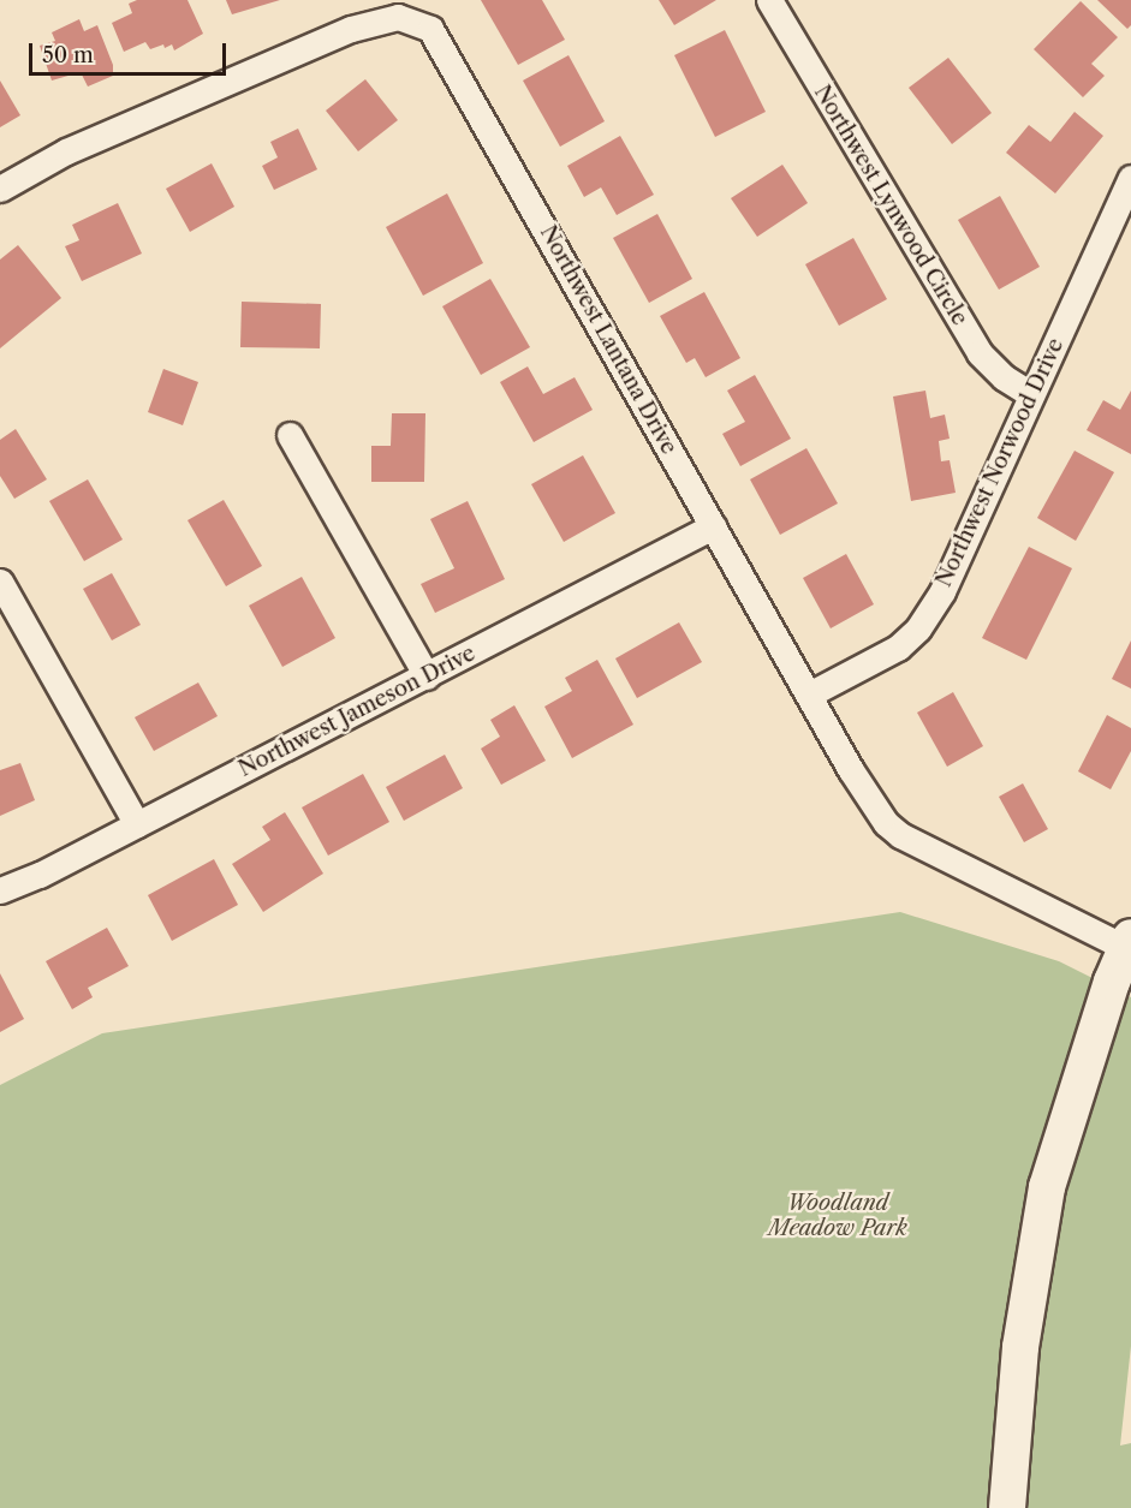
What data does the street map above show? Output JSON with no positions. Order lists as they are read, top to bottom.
{
  "streets": {
    "street": [
      "Northwest Lynwood Circle",
      "Northwest Lantana Drive",
      "Northwest Norwood Drive",
      "Northwest Jameson Drive"
    ]
  },
  "crossings": [
    ["Northwest Lynwood Circle", "Northwest Norwood Drive"],
    ["Northwest Lantana Drive", "Northwest Norwood Drive"],
    ["Northwest Lantana Drive", "Northwest Jameson Drive"]
  ],
  "parks": ["Woodland Meadow Park"],
  "scale_bar": "50 m"
}
